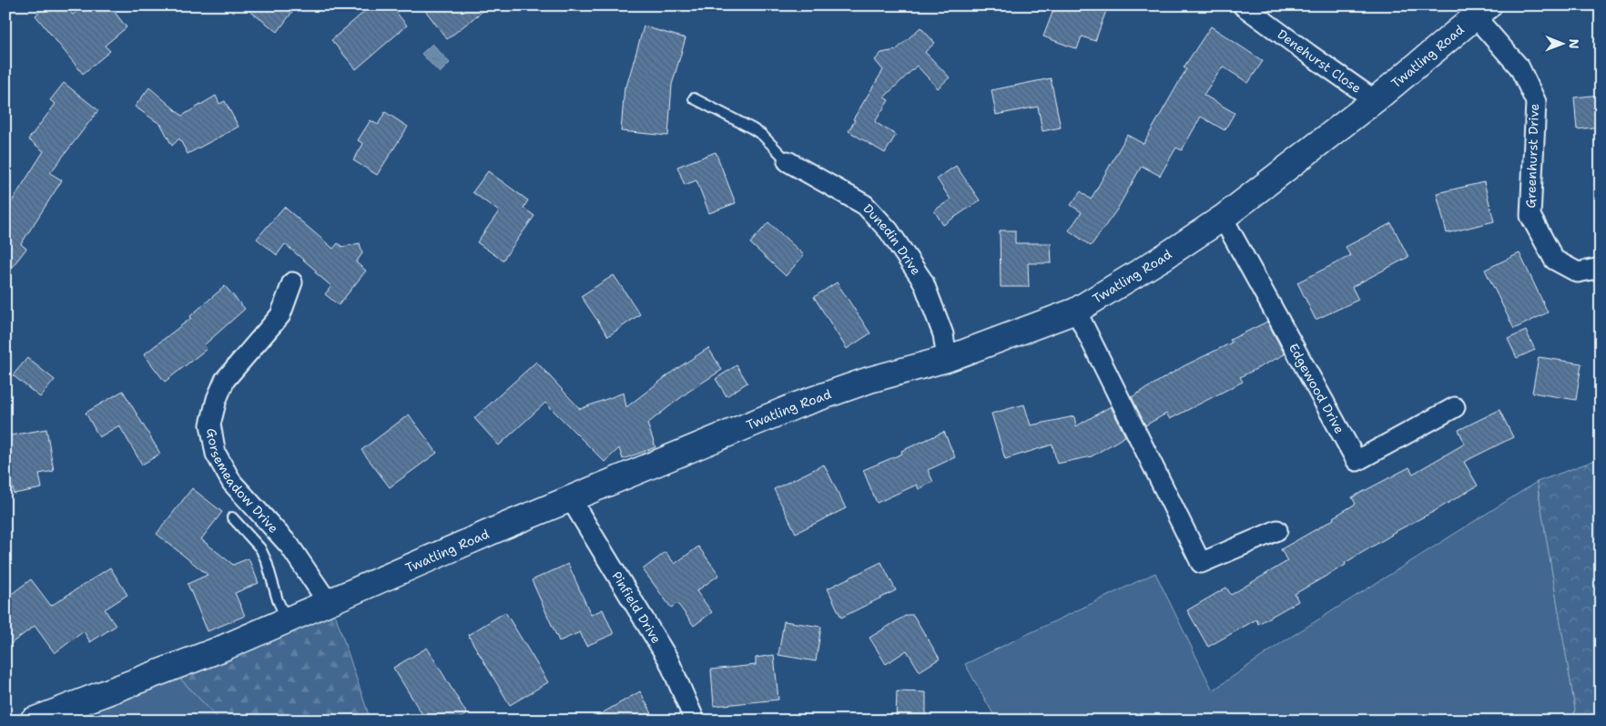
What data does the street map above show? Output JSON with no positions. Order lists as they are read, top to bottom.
{
  "streets": {
    "street": [
      "Twatling Road",
      "Denehurst Close",
      "Greenhurst Drive",
      "Dunedin Drive",
      "Edgewood Drive",
      "Gorsemeadow Drive",
      "Pinfield Drive"
    ]
  },
  "crossings": [
    ["Twatling Road", "Denehurst Close"],
    ["Twatling Road", "Greenhurst Drive"],
    ["Twatling Road", "Dunedin Drive"],
    ["Twatling Road", "Edgewood Drive"],
    ["Twatling Road", "Gorsemeadow Drive"],
    ["Twatling Road", "Pinfield Drive"]
  ],
  "north": "right"
}
